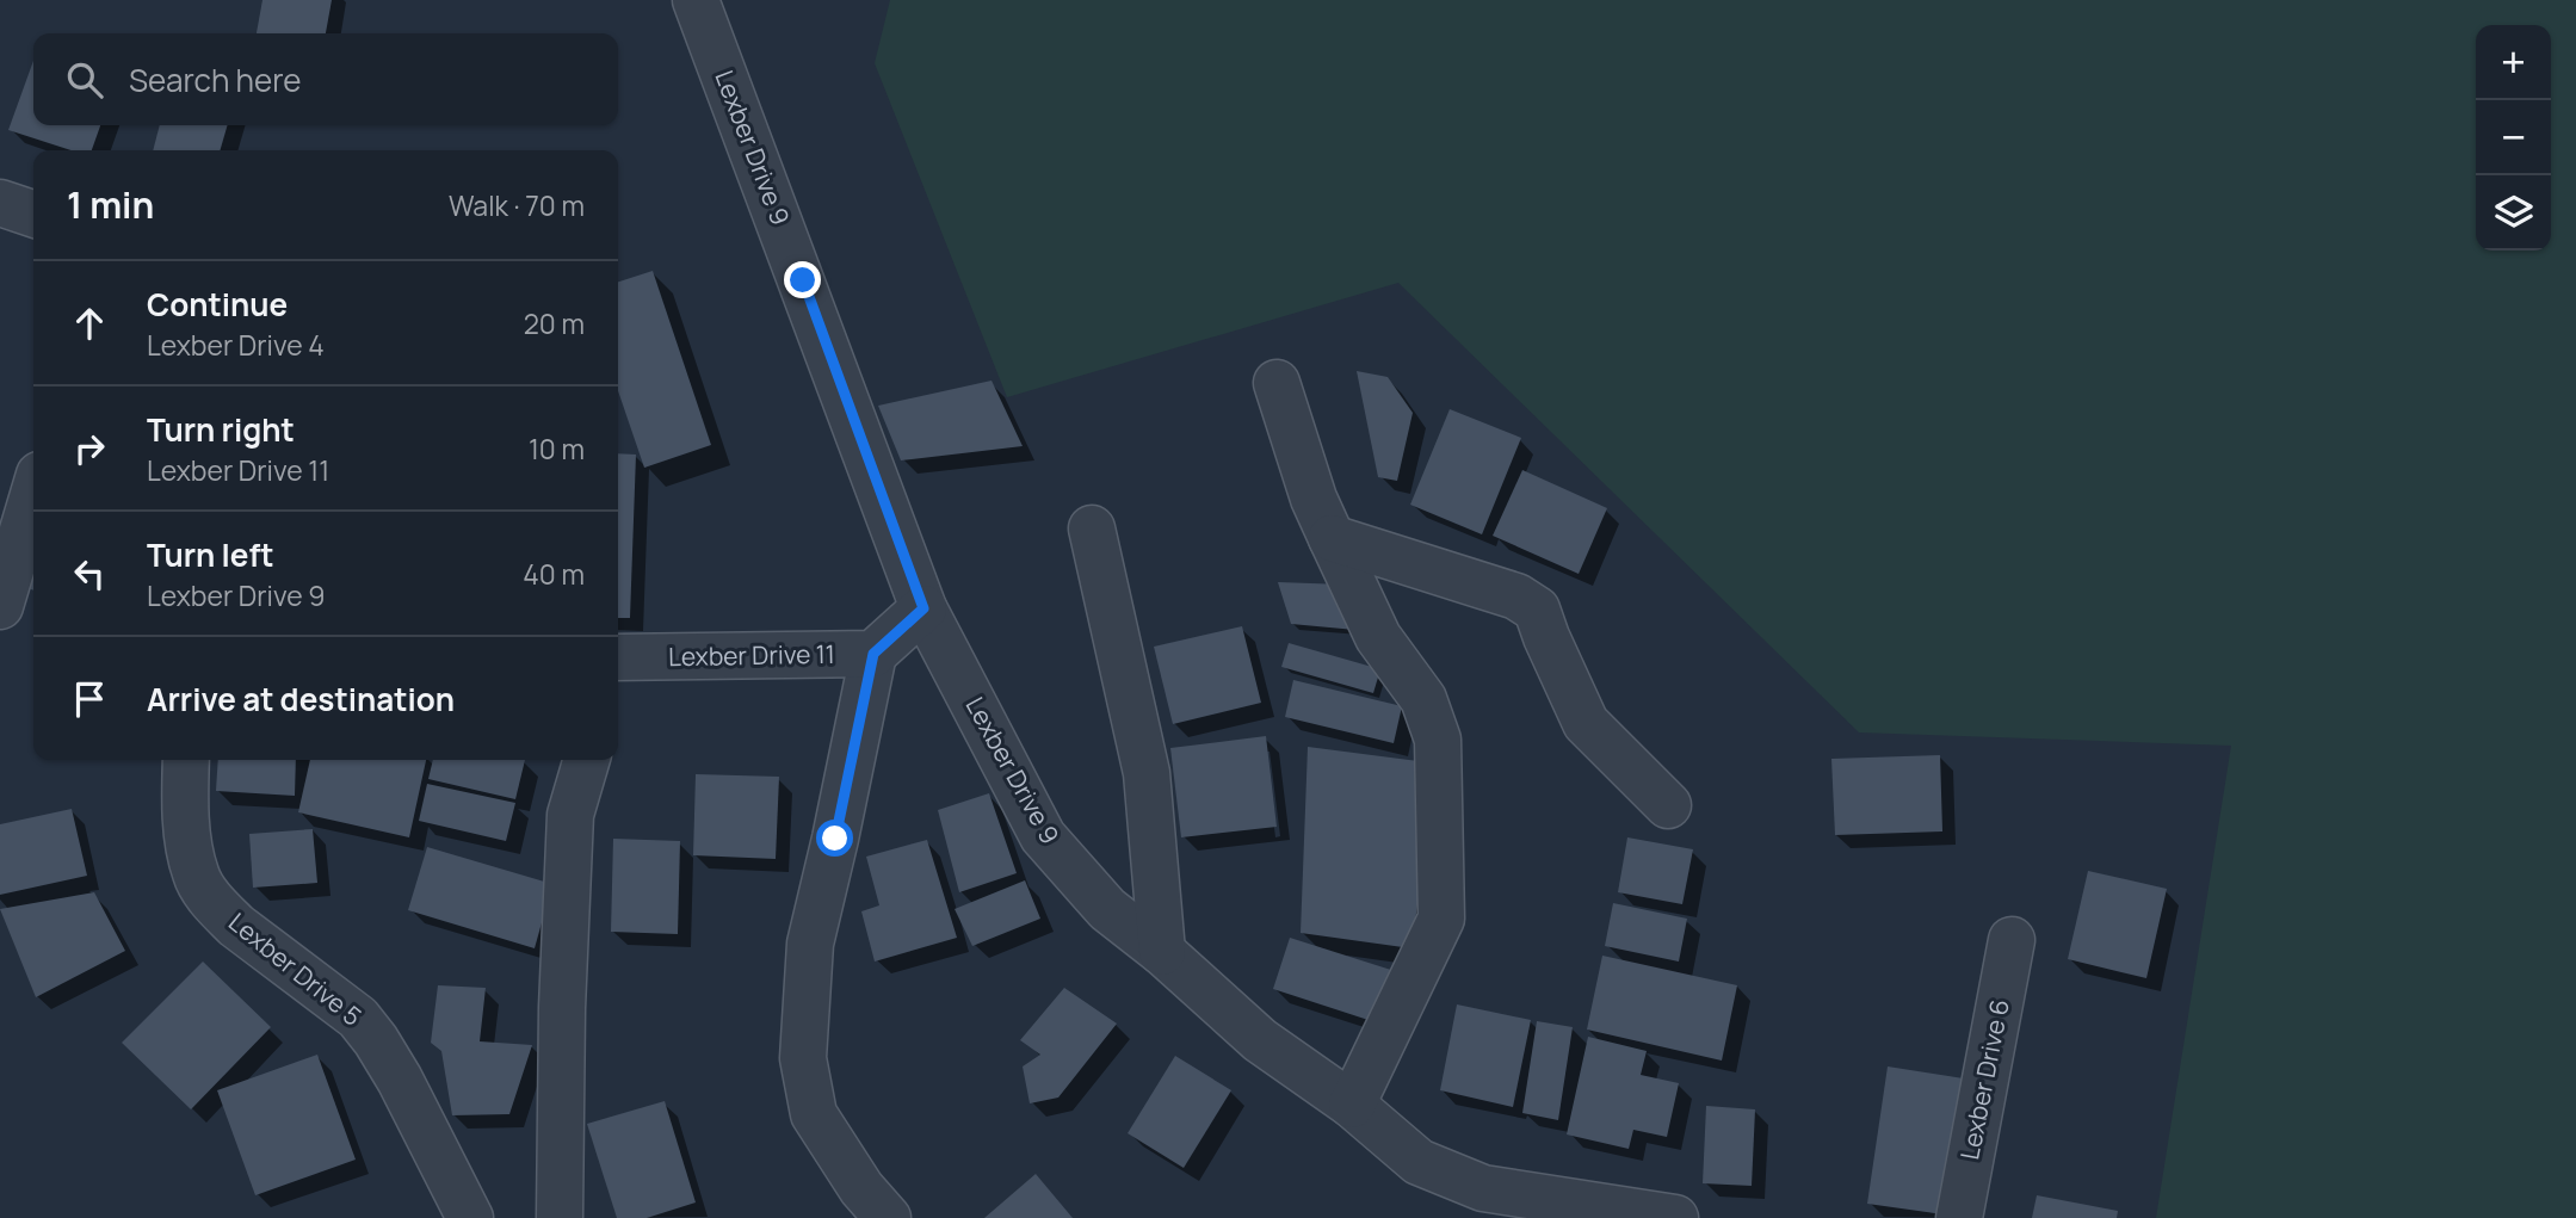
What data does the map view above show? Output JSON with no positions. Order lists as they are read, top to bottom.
{
  "streets": {
    "street": [
      "Lexber Drive 9",
      "Lexber Drive 11",
      "Lexber Drive 5",
      "Lexber Drive 6"
    ]
  },
  "page": {
    "map_buttons": ["+", "−"],
    "search": "Search here",
    "heading": ["1 min", "Walk · 70 m"],
    "list": [
      ["Continue", "Lexber Drive 4", "20 m"],
      ["Turn right", "Lexber Drive 11", "10 m"],
      ["Turn left", "Lexber Drive 9", "40 m"],
      "Arrive at destination"
    ]
  }
}
